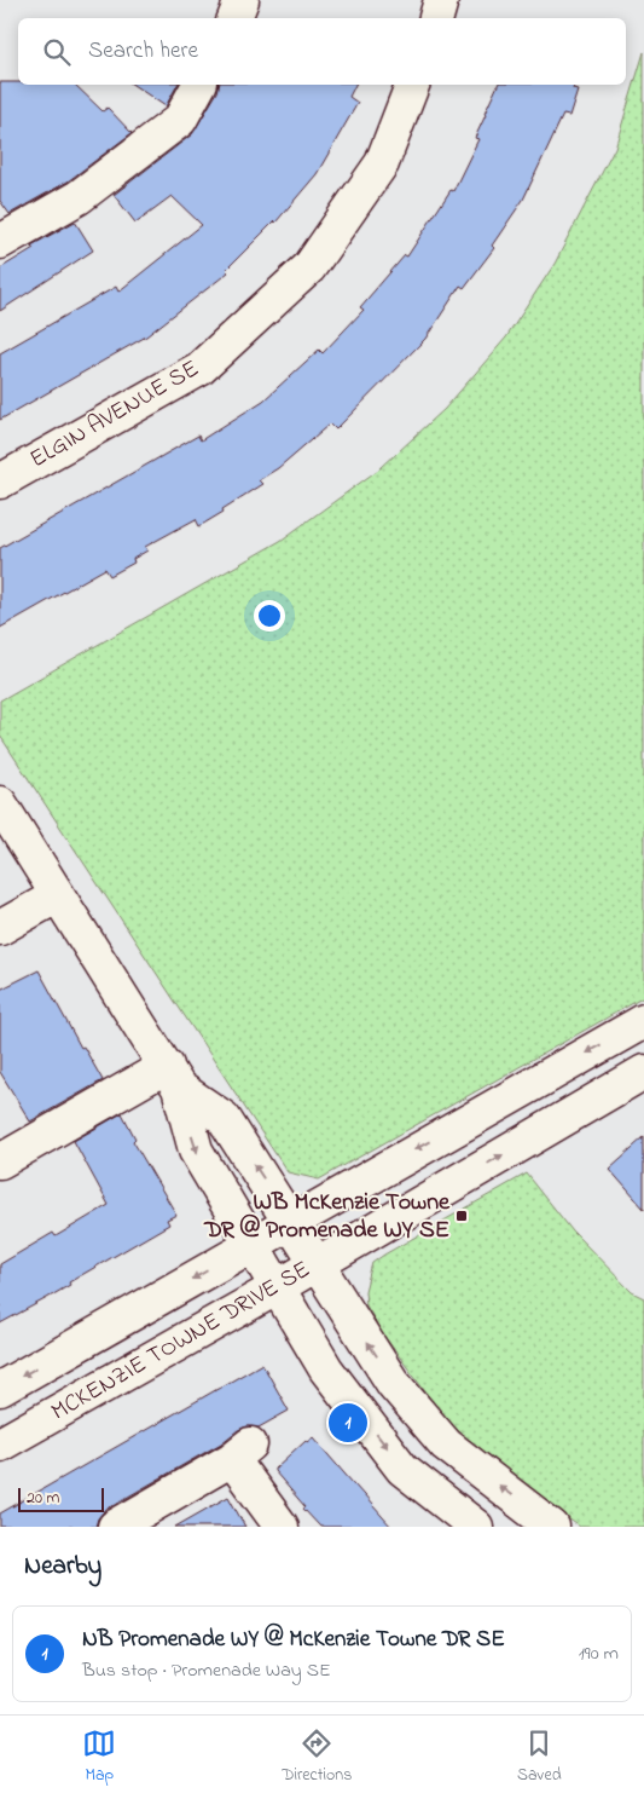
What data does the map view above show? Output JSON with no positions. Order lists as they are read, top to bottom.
{
  "streets": {
    "street": ["ELGIN AVENUE SE", "MCKENZIE TOWNE DRIVE SE"]
  },
  "places": {
    "transit": ["WB McKenzie Towne DR @ Promenade WY SE"]
  },
  "scale_bar": "20 m",
  "page": {
    "search": "Search here",
    "pins": "1",
    "scale": "20 m",
    "heading": "Nearby",
    "list": [
      {
        "mark": "1",
        "name": "NB Promenade WY @ McKenzie Towne DR SE",
        "note": "Bus stop · Promenade Way SE",
        "value": "190 m"
      }
    ],
    "nav": ["Map", "Directions", "Saved"]
  }
}
